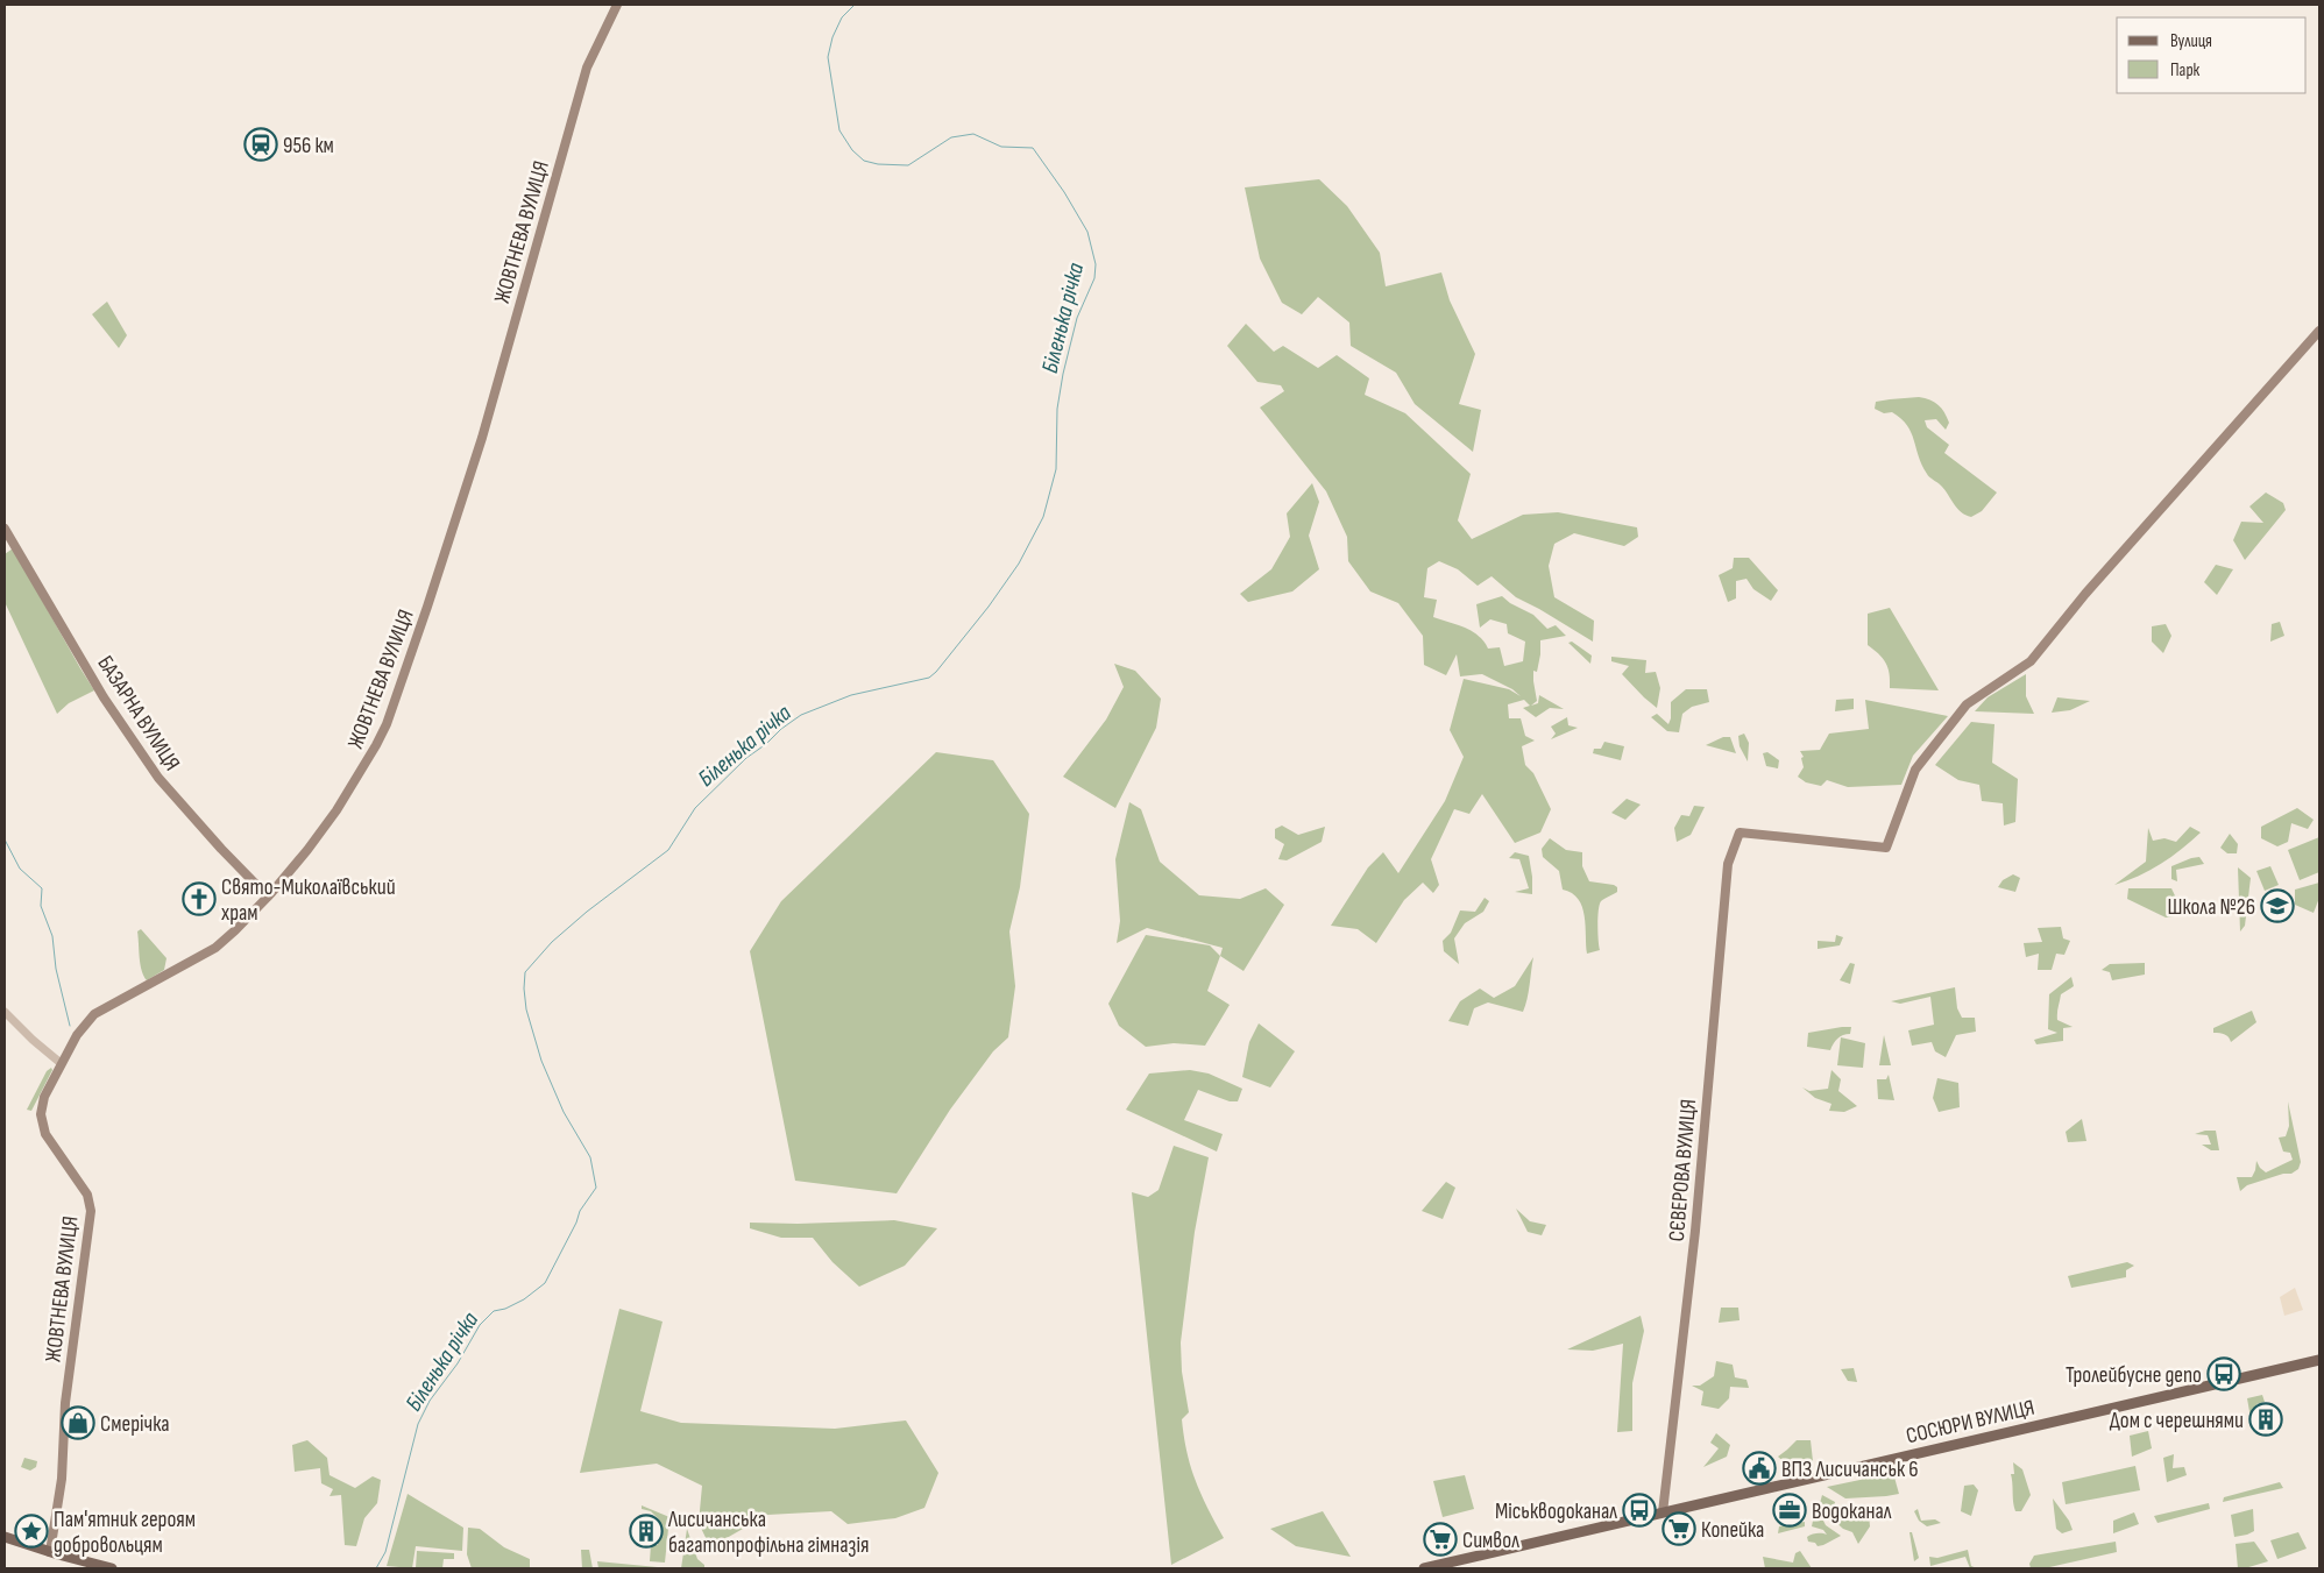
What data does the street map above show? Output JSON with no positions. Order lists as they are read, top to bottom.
{
  "streets": {
    "main road": [
      "ЖОВТНЕВА ВУЛИЦЯ",
      "БАЗАРНА ВУЛИЦЯ",
      "СЄВЕРОВА ВУЛИЦЯ",
      "СОСЮРИ ВУЛИЦЯ"
    ]
  },
  "crossings": [
    ["ЖОВТНЕВА ВУЛИЦЯ", "БАЗАРНА ВУЛИЦЯ"],
    ["СЄВЕРОВА ВУЛИЦЯ", "СОСЮРИ ВУЛИЦЯ"]
  ],
  "water": ["Біленька річка"],
  "places": {
    "station": ["956 км"],
    "church": ["Свято-Миколаївський храм"],
    "school or university": ["Школа №26"],
    "bus stop": ["Тролейбусне депо", "Міськводоканал"],
    "building": ["Дом с черешнями", "Лисичанська багатопрофільна гімназія"],
    "shop": ["Смерiчка"],
    "public building": ["ВПЗ Лисичанськ 6"],
    "office": ["Водоканал"],
    "supermarket": ["Копейка", "Символ"],
    "place": ["Пам'ятник героям добровольцям"]
  },
  "legend": ["Вулиця", "Парк"]
}
